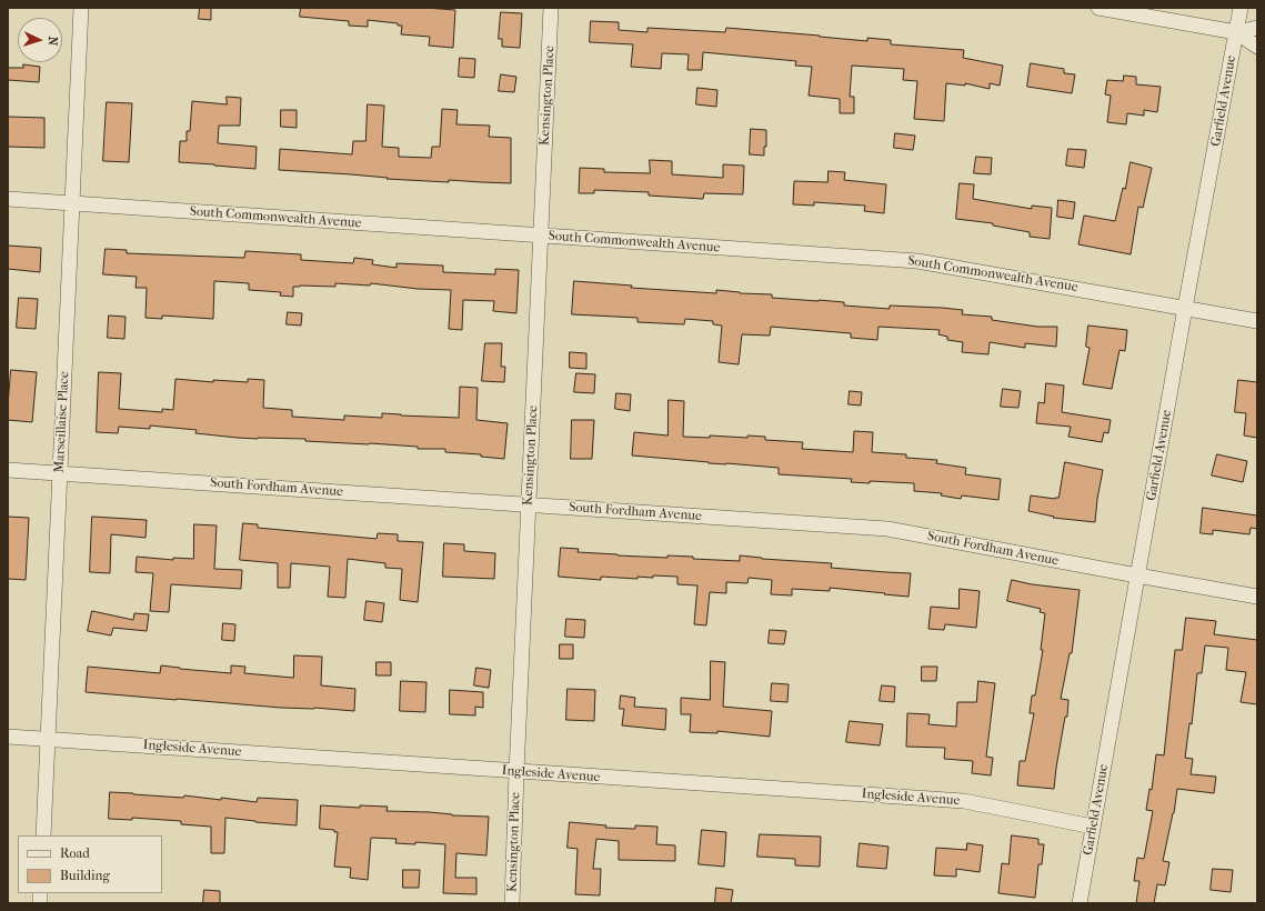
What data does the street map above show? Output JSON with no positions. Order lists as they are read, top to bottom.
{
  "streets": {
    "street": [
      "Kensington Place",
      "Garfield Avenue",
      "South Commonwealth Avenue",
      "Marseillaise Place",
      "South Fordham Avenue",
      "Ingleside Avenue"
    ]
  },
  "crossings": [
    ["Kensington Place", "South Commonwealth Avenue"],
    ["Kensington Place", "South Fordham Avenue"],
    ["Kensington Place", "Ingleside Avenue"],
    ["Garfield Avenue", "South Commonwealth Avenue"],
    ["Garfield Avenue", "South Fordham Avenue"],
    ["Garfield Avenue", "Ingleside Avenue"],
    ["South Commonwealth Avenue", "Marseillaise Place"],
    ["Marseillaise Place", "South Fordham Avenue"],
    ["Marseillaise Place", "Ingleside Avenue"]
  ],
  "legend": ["Road", "Building"],
  "north": "right"
}
